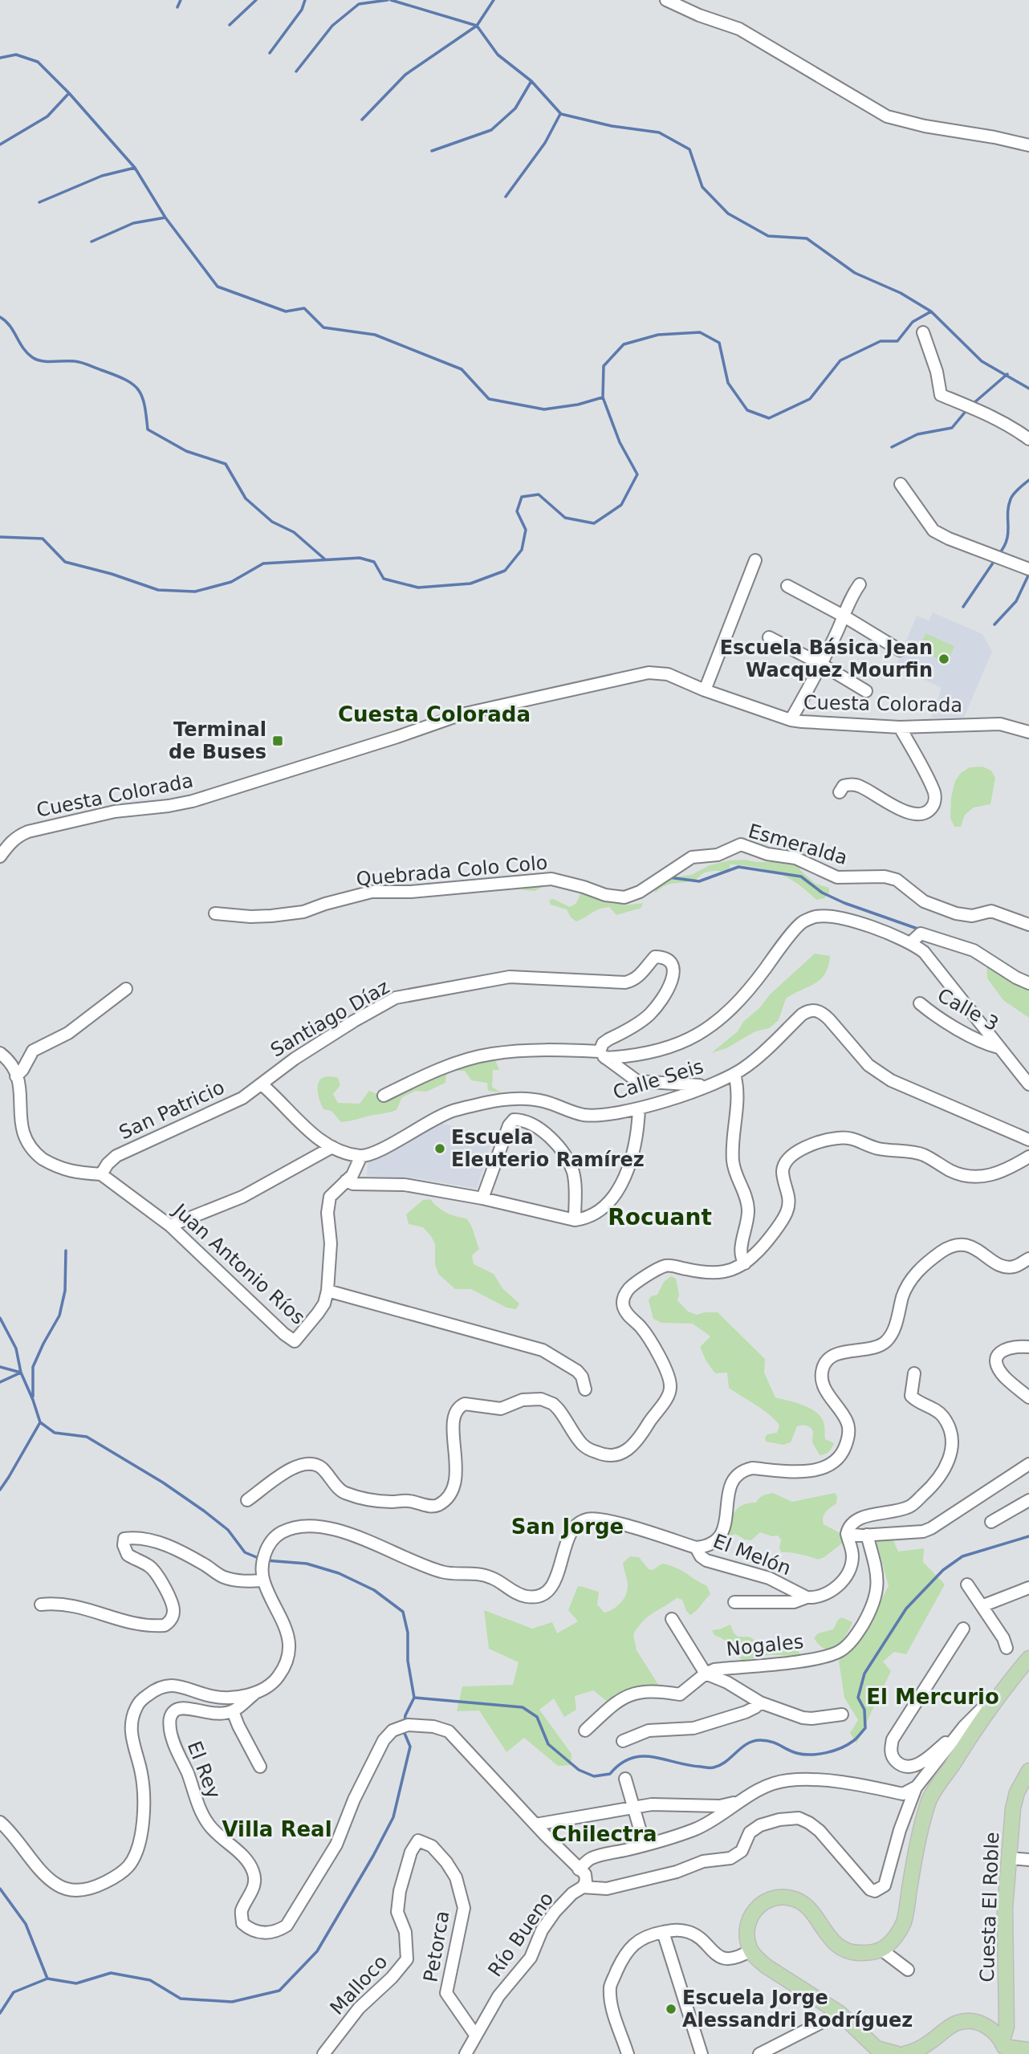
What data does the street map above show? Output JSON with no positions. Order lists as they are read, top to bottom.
{
  "streets": {
    "main road": ["Cuesta El Roble"],
    "street": [
      "Cuesta Colorada",
      "Esmeralda",
      "Quebrada Colo Colo",
      "Calle 3",
      "Santiago Díaz",
      "Calle Seis",
      "San Patricio",
      "Juan Antonio Ríos",
      "El Melón",
      "Nogales",
      "El Rey",
      "Río Bueno",
      "Petorca",
      "Malloco"
    ]
  },
  "crossings": [
    ["Esmeralda", "Quebrada Colo Colo"],
    ["Santiago Díaz", "San Patricio"],
    ["Calle Seis", "Juan Antonio Ríos"],
    ["San Patricio", "Juan Antonio Ríos"],
    ["Río Bueno", "Petorca"],
    ["Petorca", "Malloco"]
  ],
  "districts": [
    "Cuesta Colorada",
    "Rocuant",
    "San Jorge",
    "El Mercurio",
    "Villa Real",
    "Chilectra"
  ],
  "places": {
    "other": ["Escuela Básica Jean Wacquez Mourfin", "Escuela Eleuterio Ramírez", "Escuela Jorge Alessandri Rodríguez"],
    "transit": ["Terminal de Buses"]
  }
}
